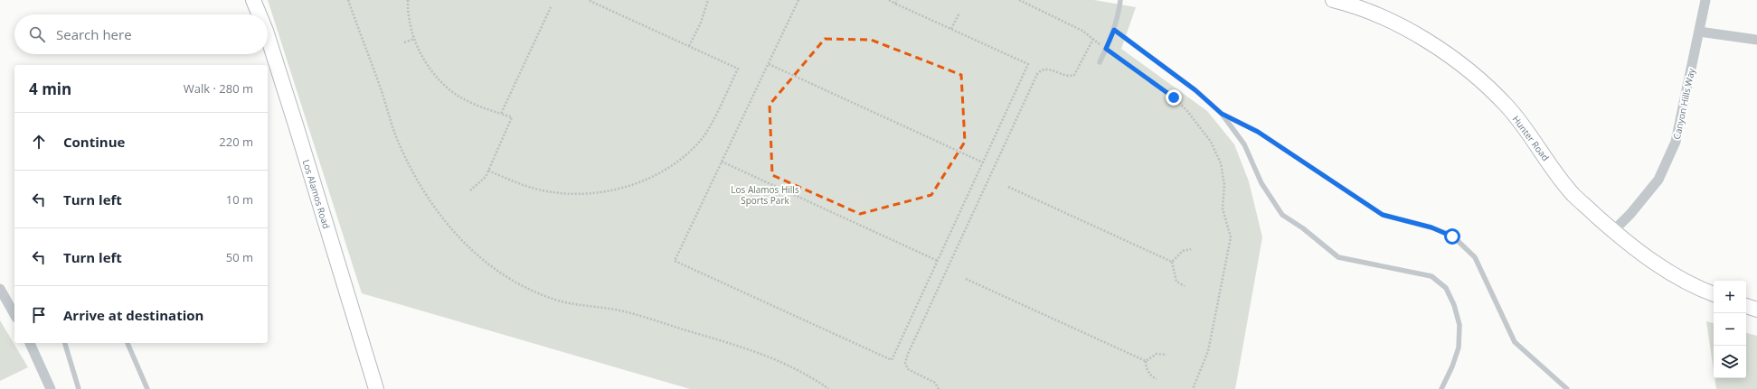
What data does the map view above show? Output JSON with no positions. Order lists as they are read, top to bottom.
{
  "streets": {
    "street": ["Canyon Hills Way", "Hunter Road", "Los Alamos Road"]
  },
  "crossings": [
    ["Canyon Hills Way", "Hunter Road"]
  ],
  "parks": ["Los Alamos Hills Sports Park"],
  "page": {
    "search": "Search here",
    "heading": ["4 min", "Walk · 280 m"],
    "list": [
      ["Continue", "220 m"],
      ["Turn left", "10 m"],
      ["Turn left", "50 m"],
      "Arrive at destination"
    ],
    "map_buttons": ["+", "−"]
  }
}
